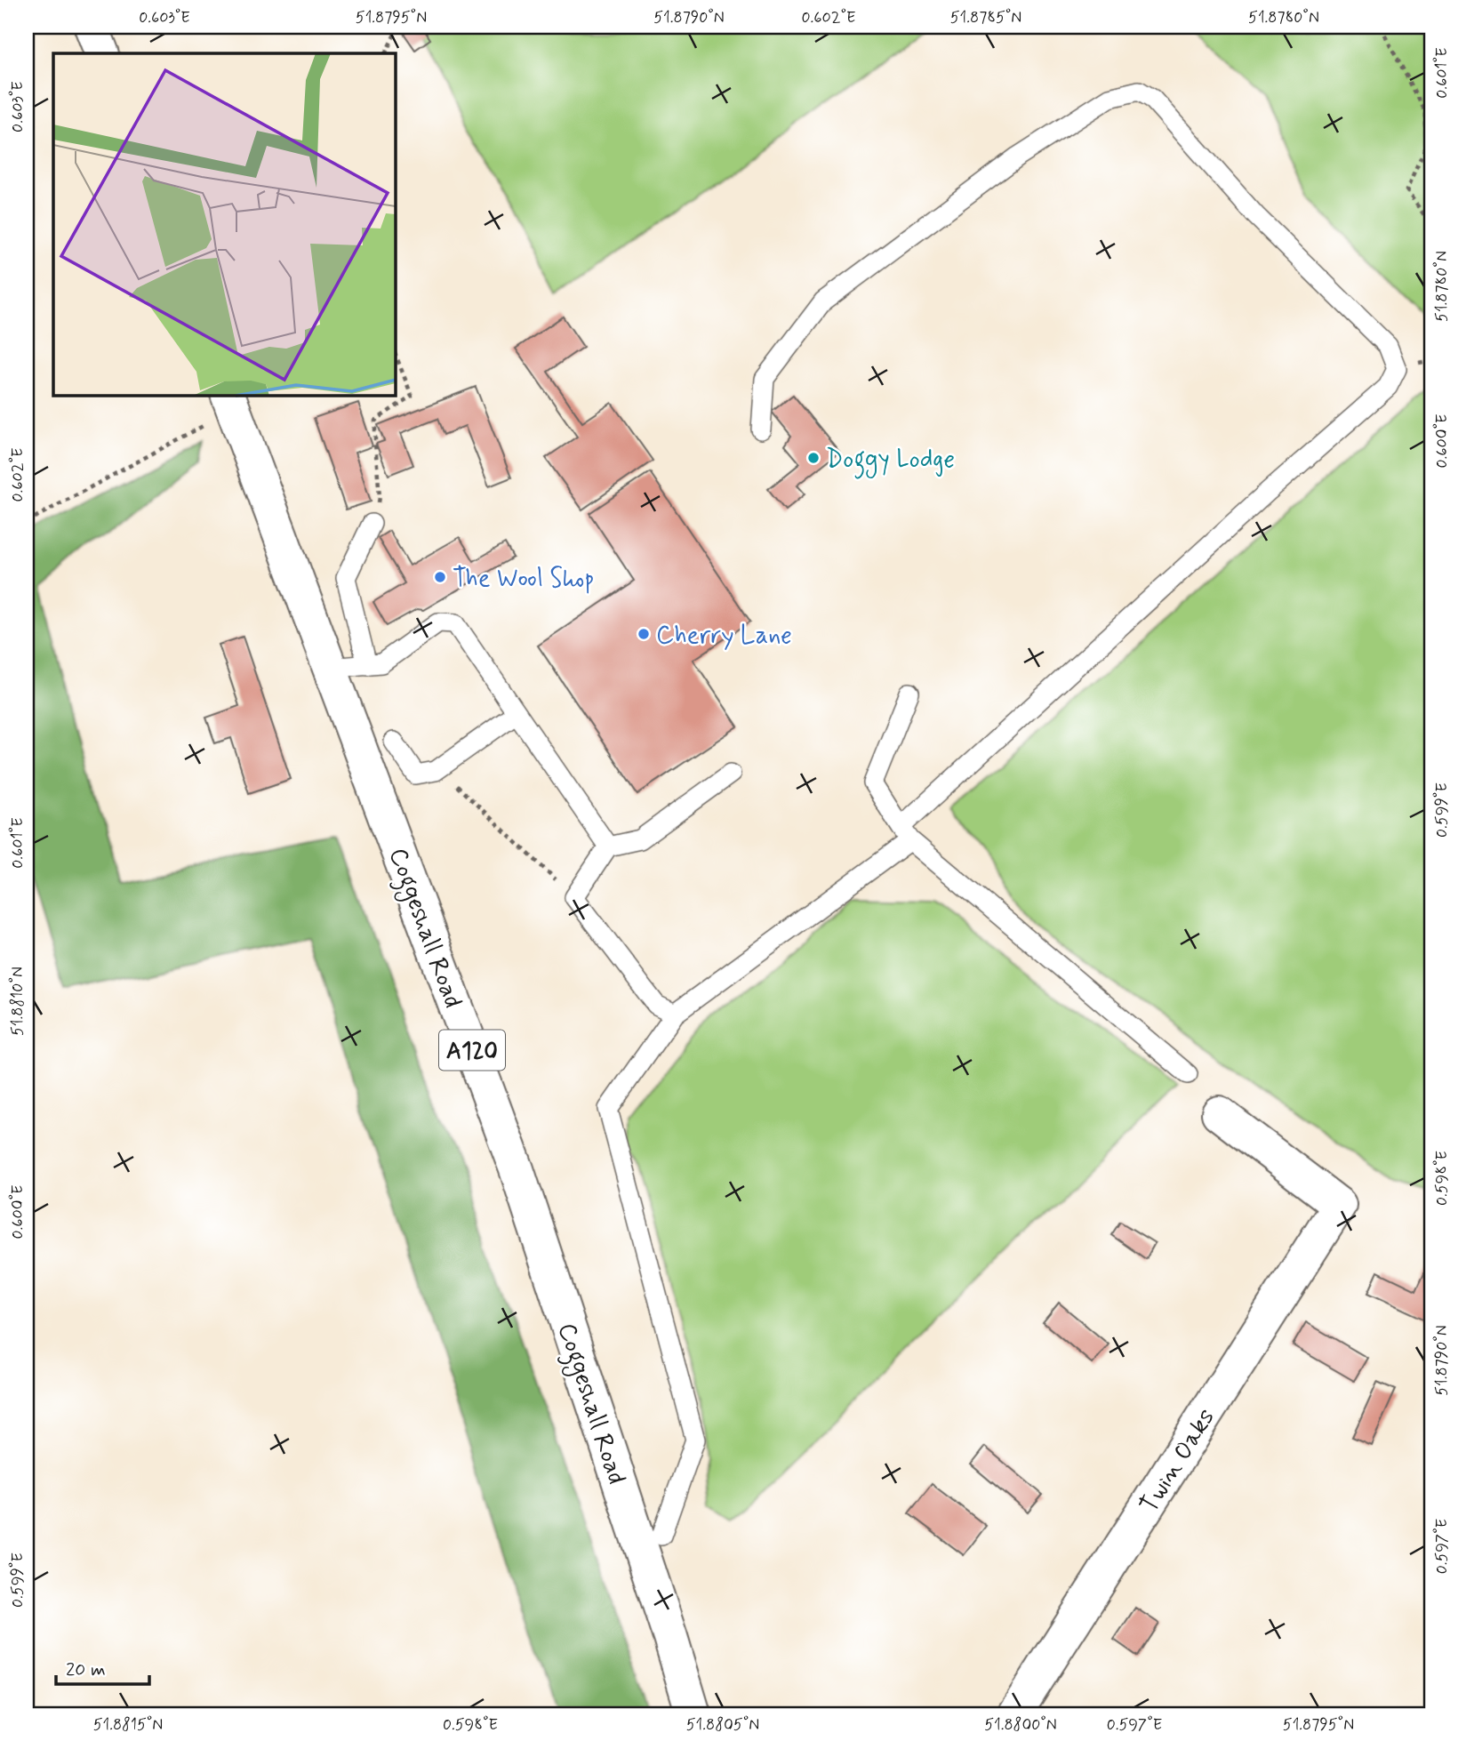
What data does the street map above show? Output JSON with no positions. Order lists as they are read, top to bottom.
{
  "streets": {
    "main road": ["Coggeshall Road", "A120", "Twin Oaks"]
  },
  "places": ["Doggy Lodge", "The Wool Shop", "Cherry Lane"],
  "scale_bar": "20 m",
  "coordinates": [
    "0.603°E",
    "51.8795°N",
    "51.8790°N",
    "0.602°E",
    "51.8785°N",
    "51.8780°N",
    "0.601°E",
    "0.600°E",
    "0.599°E",
    "51.8810°N",
    "0.598°E",
    "0.597°E",
    "51.8815°N",
    "51.8805°N",
    "51.8800°N"
  ]
}
